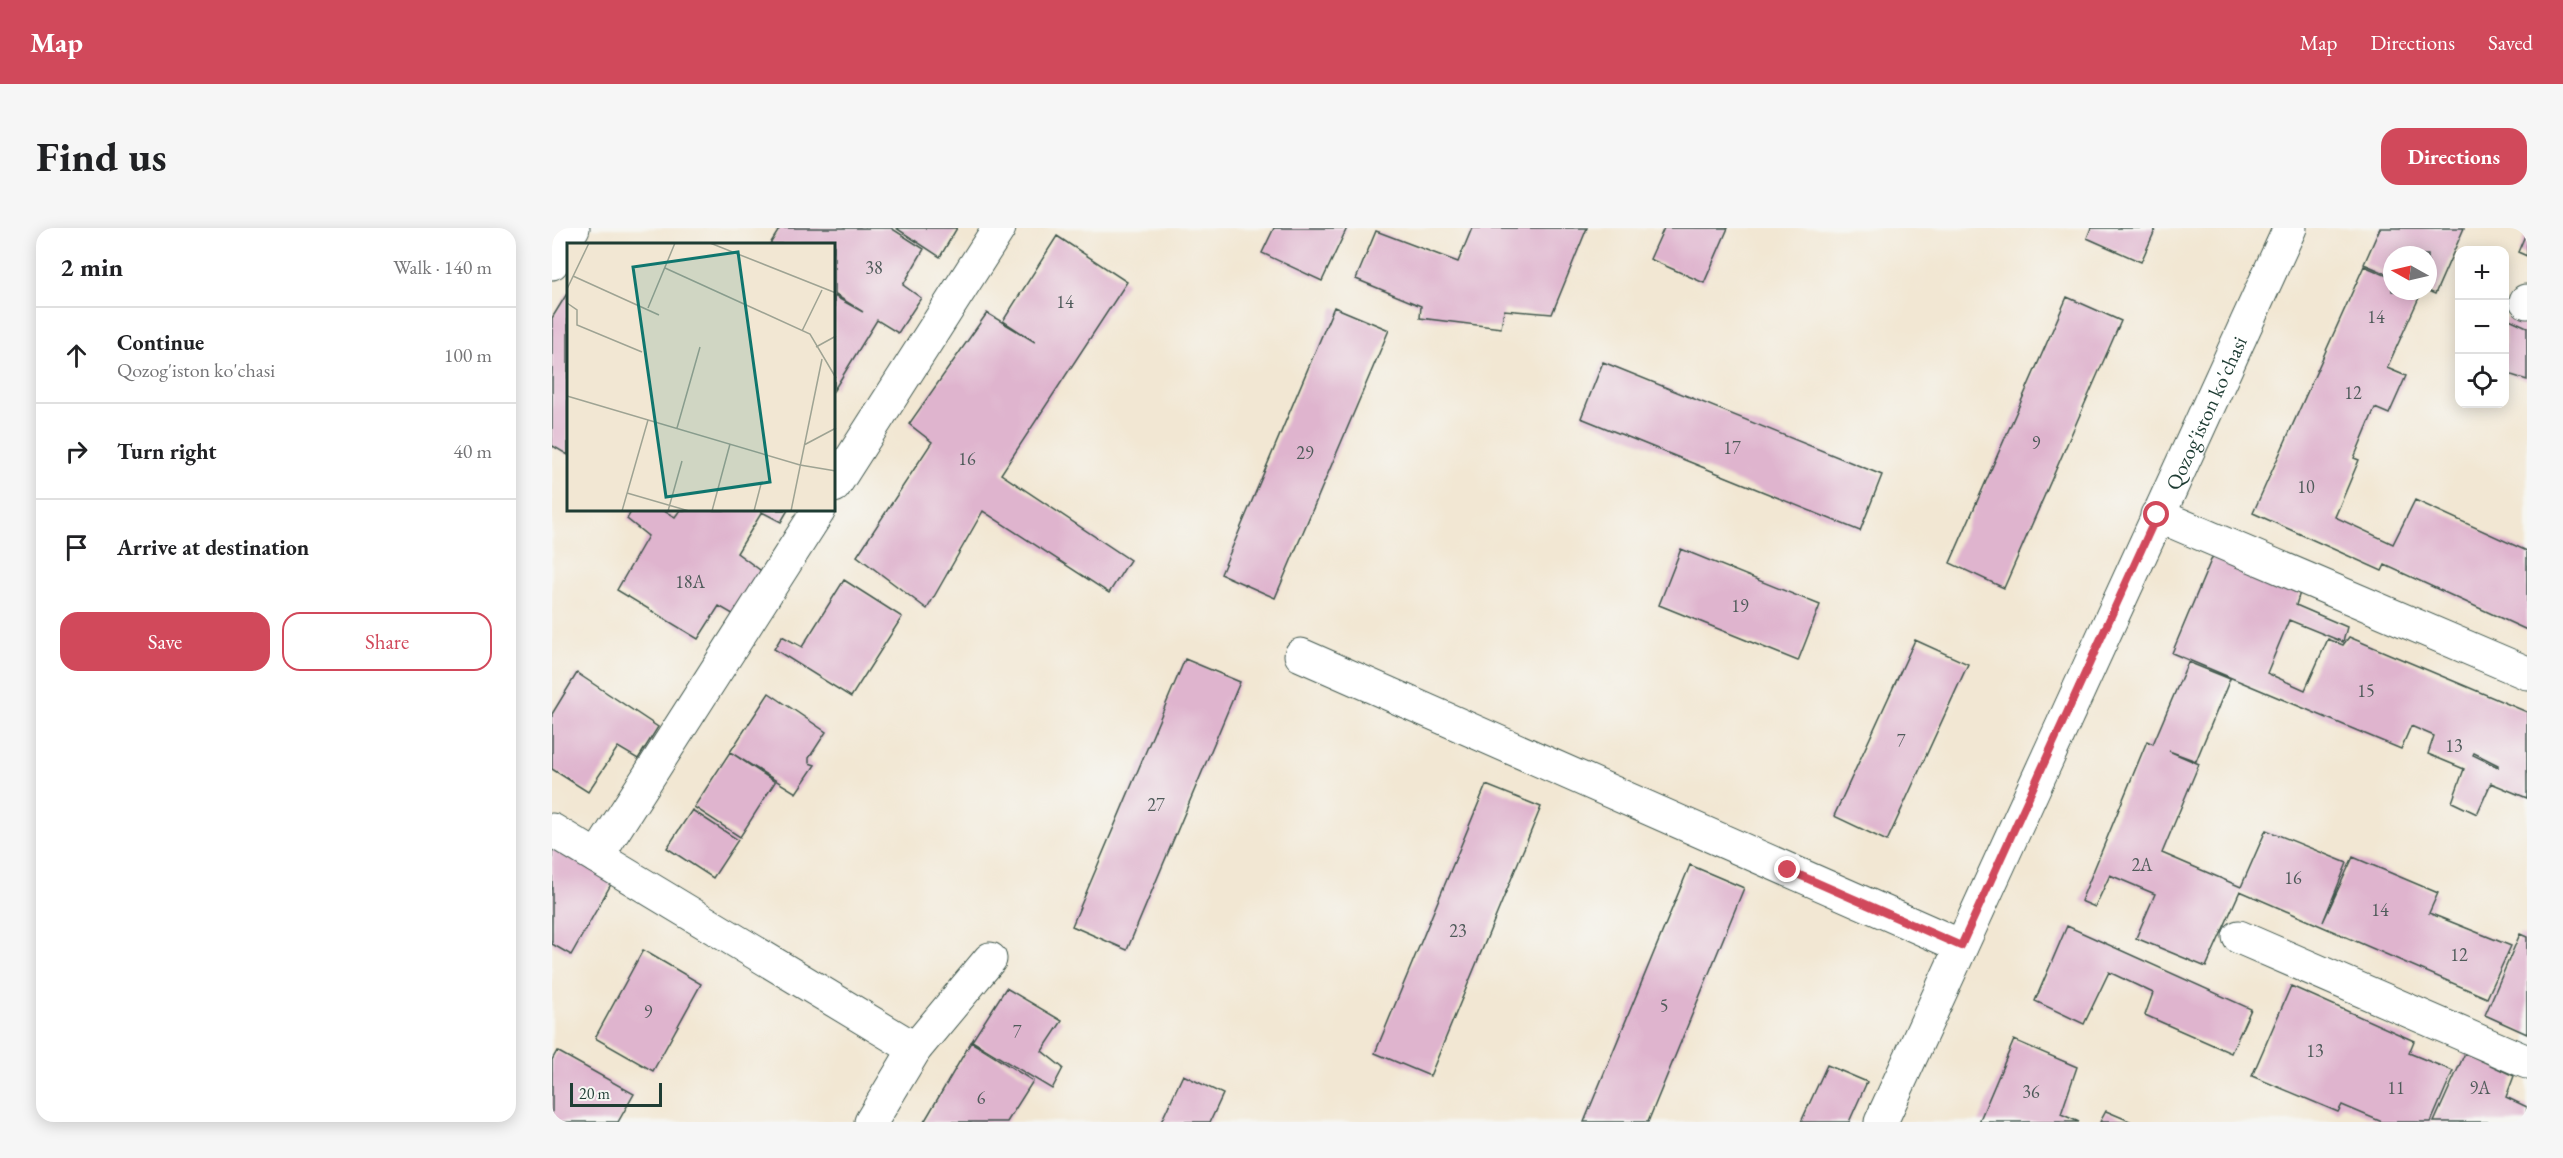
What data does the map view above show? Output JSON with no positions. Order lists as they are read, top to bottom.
{
  "streets": {
    "street": ["Qozog'iston ko'chasi"]
  },
  "house_numbers": [
    "38",
    "14",
    "14",
    "12",
    "9",
    "17",
    "29",
    "16",
    "10",
    "18A",
    "19",
    "15",
    "7",
    "13",
    "27",
    "2A",
    "16",
    "14",
    "23",
    "12",
    "5",
    "9",
    "7",
    "13",
    "11",
    "9A",
    "36",
    "6"
  ],
  "scale_bar": "20 m",
  "north": "left",
  "page": {
    "header": "Map",
    "nav": ["Map", "Directions", "Saved"],
    "buttons": [
      "Directions",
      ["Save", "Share"]
    ],
    "title": "Find us",
    "heading": ["2 min", "Walk · 140 m"],
    "map_buttons": ["+", "−"],
    "list": [
      ["Continue", "Qozog'iston ko'chasi", "100 m"],
      ["Turn right", "40 m"],
      "Arrive at destination"
    ],
    "scale": "20 m"
  }
}
